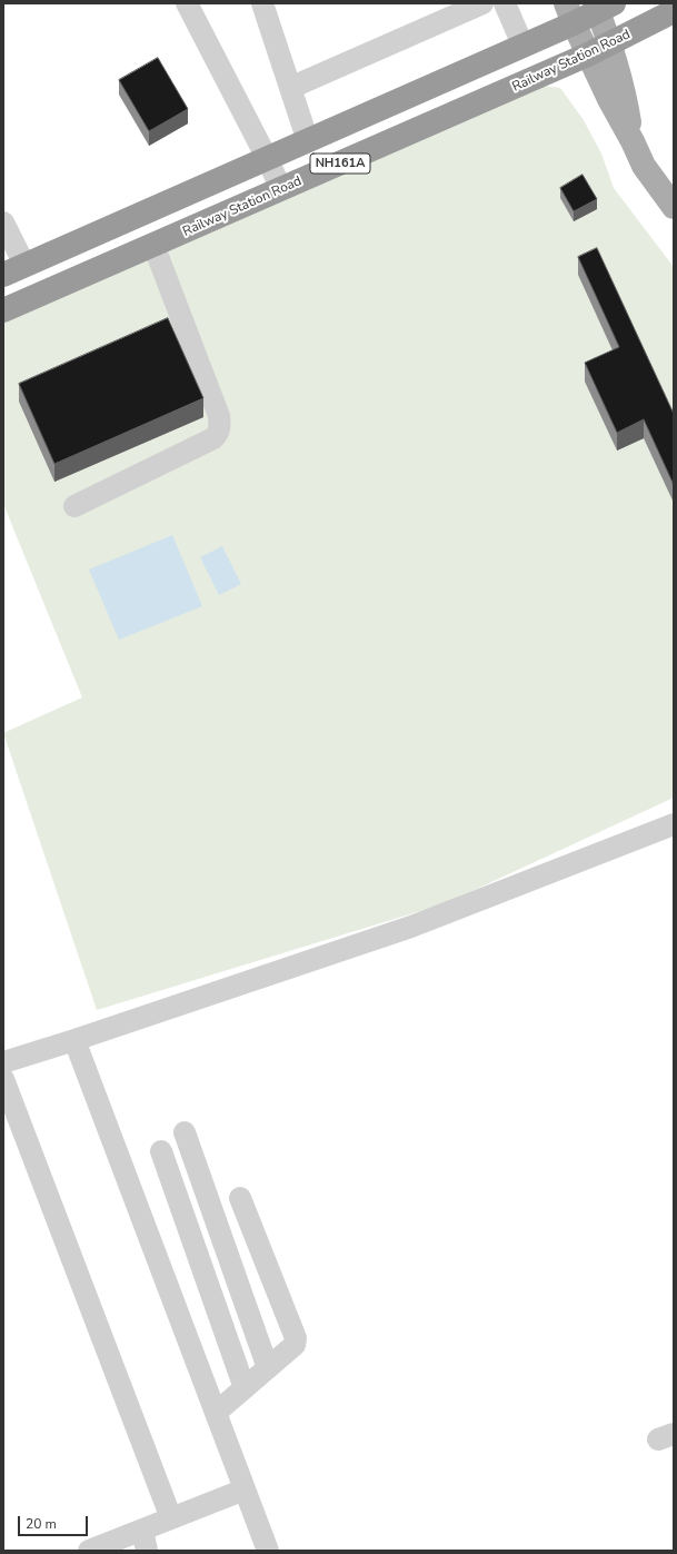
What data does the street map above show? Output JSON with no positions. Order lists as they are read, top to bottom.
{
  "streets": {
    "highway": ["Railway Station Road", "NH161A"]
  },
  "scale_bar": "20 m"
}
